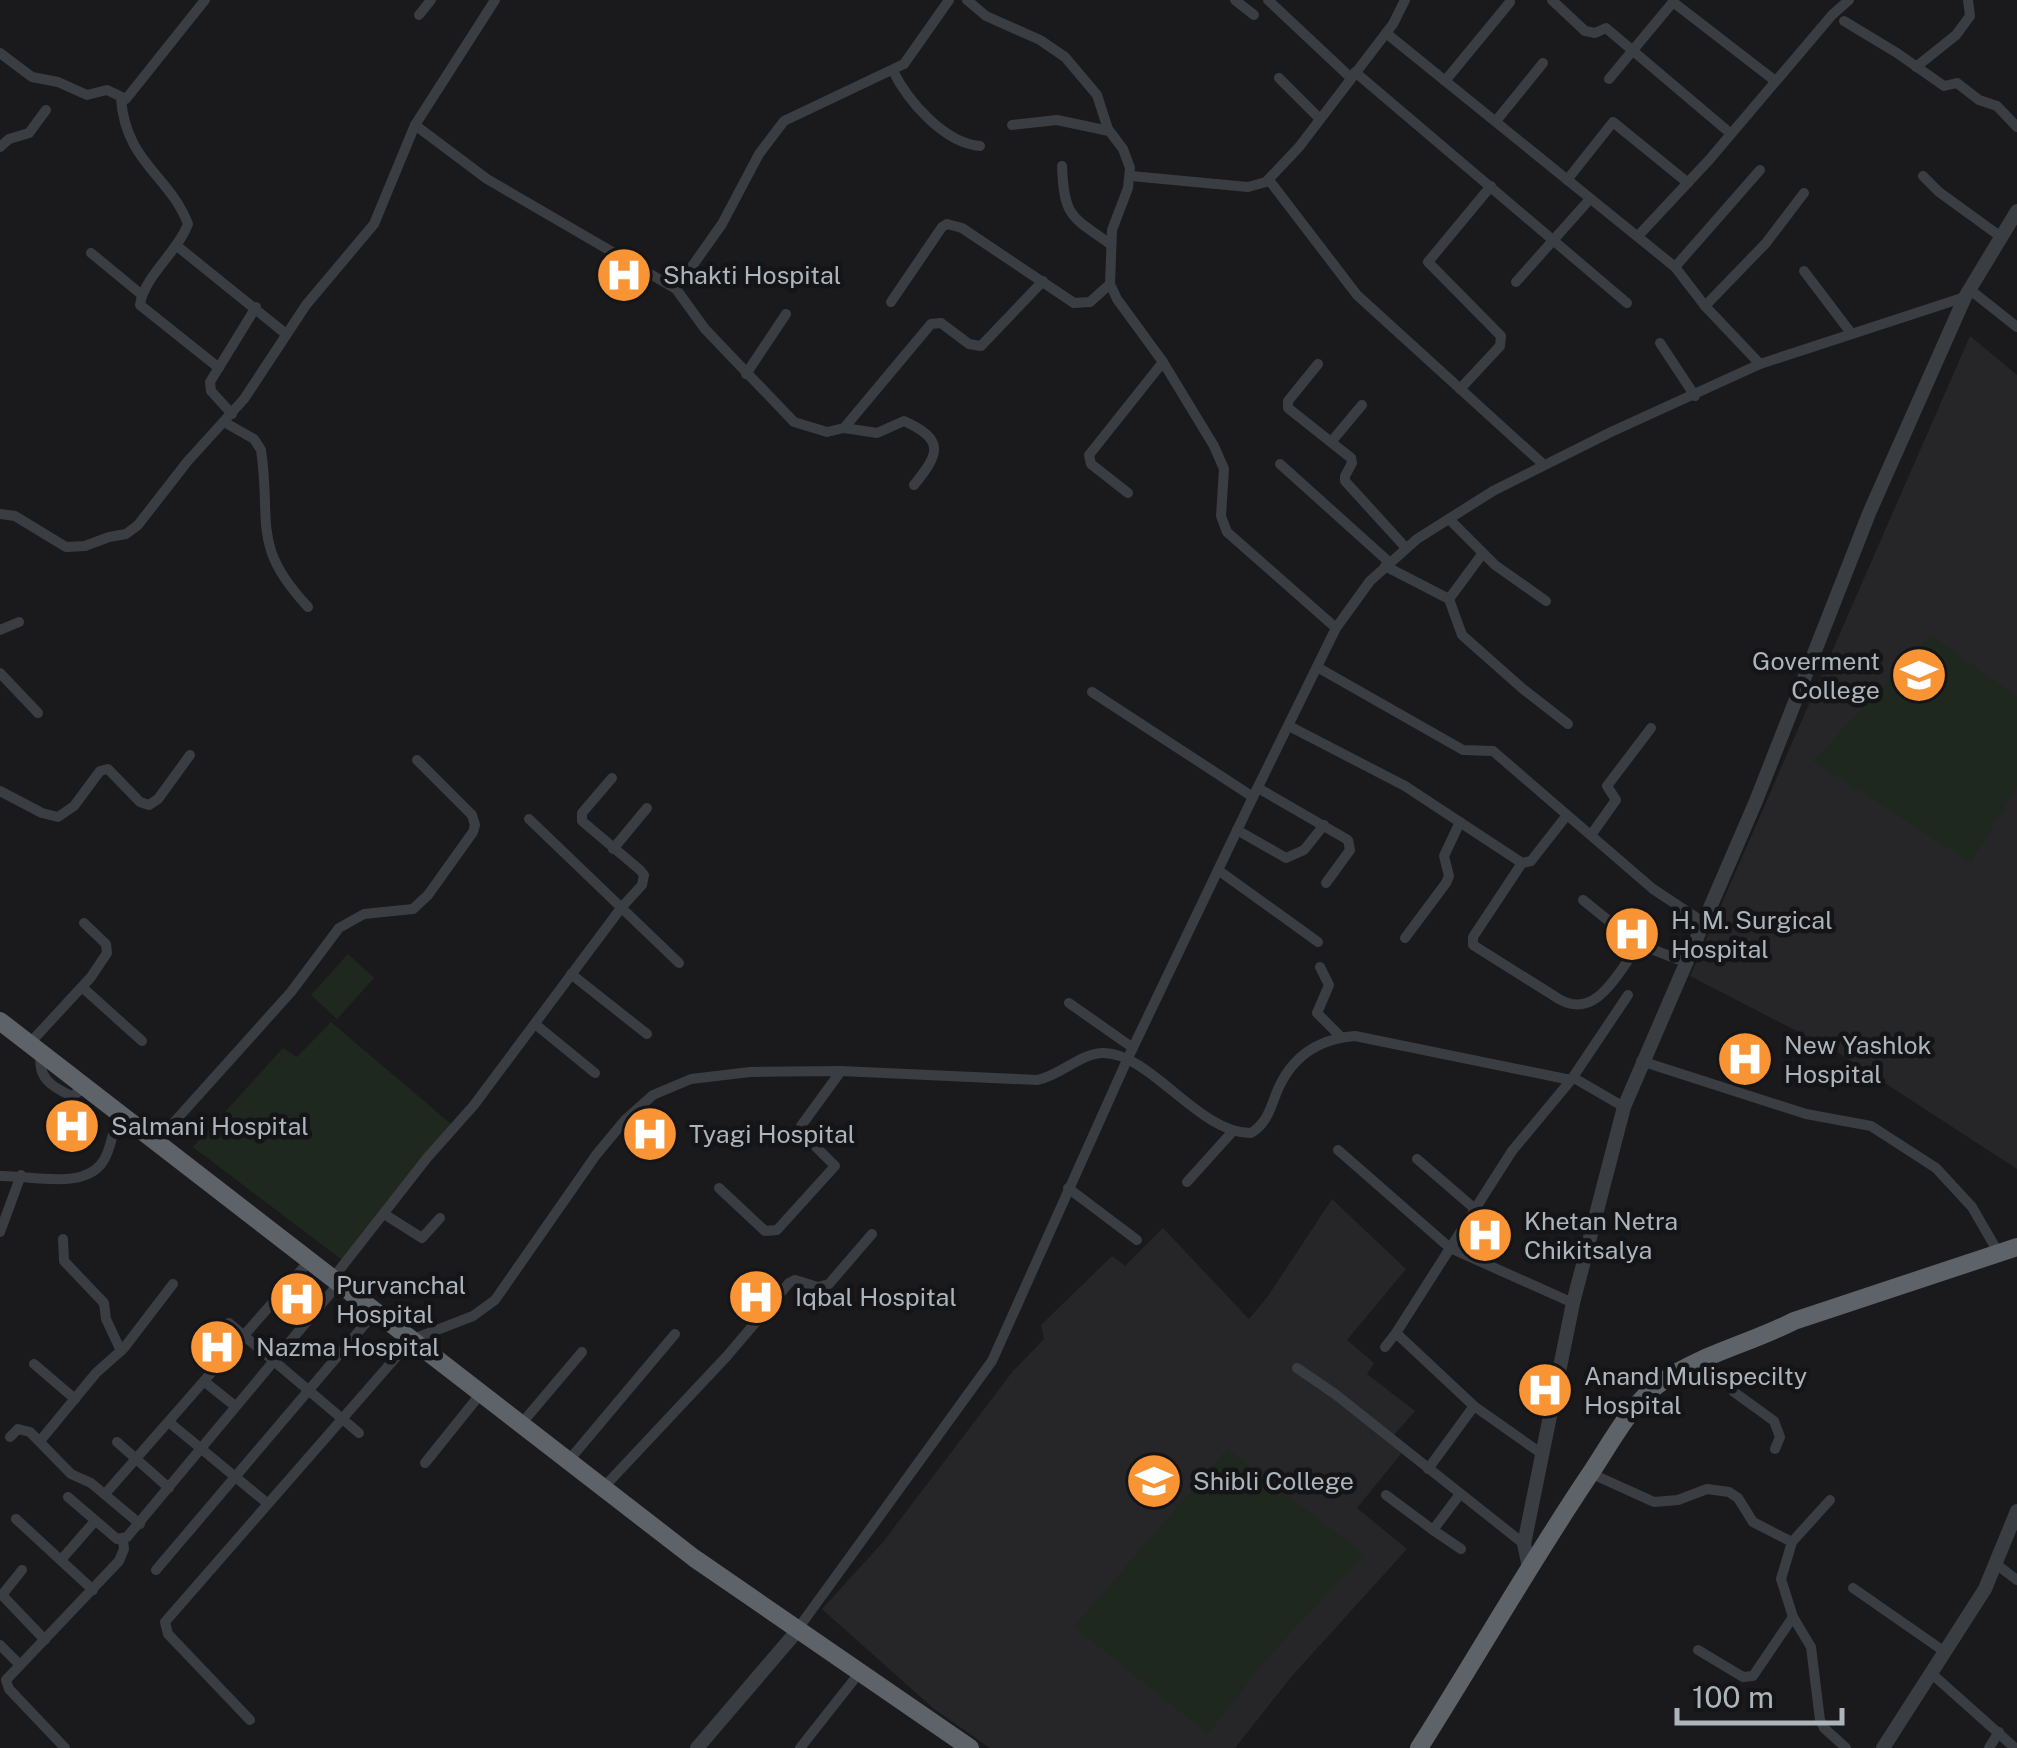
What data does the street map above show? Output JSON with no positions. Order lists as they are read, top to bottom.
{
  "places": {
    "hospital": [
      "Shakti Hospital",
      "H. M. Surgical Hospital",
      "New Yashlok Hospital",
      "Salmani Hospital",
      "Tyagi Hospital",
      "Khetan Netra Chikitsalya",
      "Iqbal Hospital",
      "Purvanchal Hospital",
      "Nazma Hospital",
      "Anand Mulispecilty Hospital"
    ],
    "school or university": ["Goverment College", "Shibli College"]
  },
  "scale_bar": "100 m"
}
